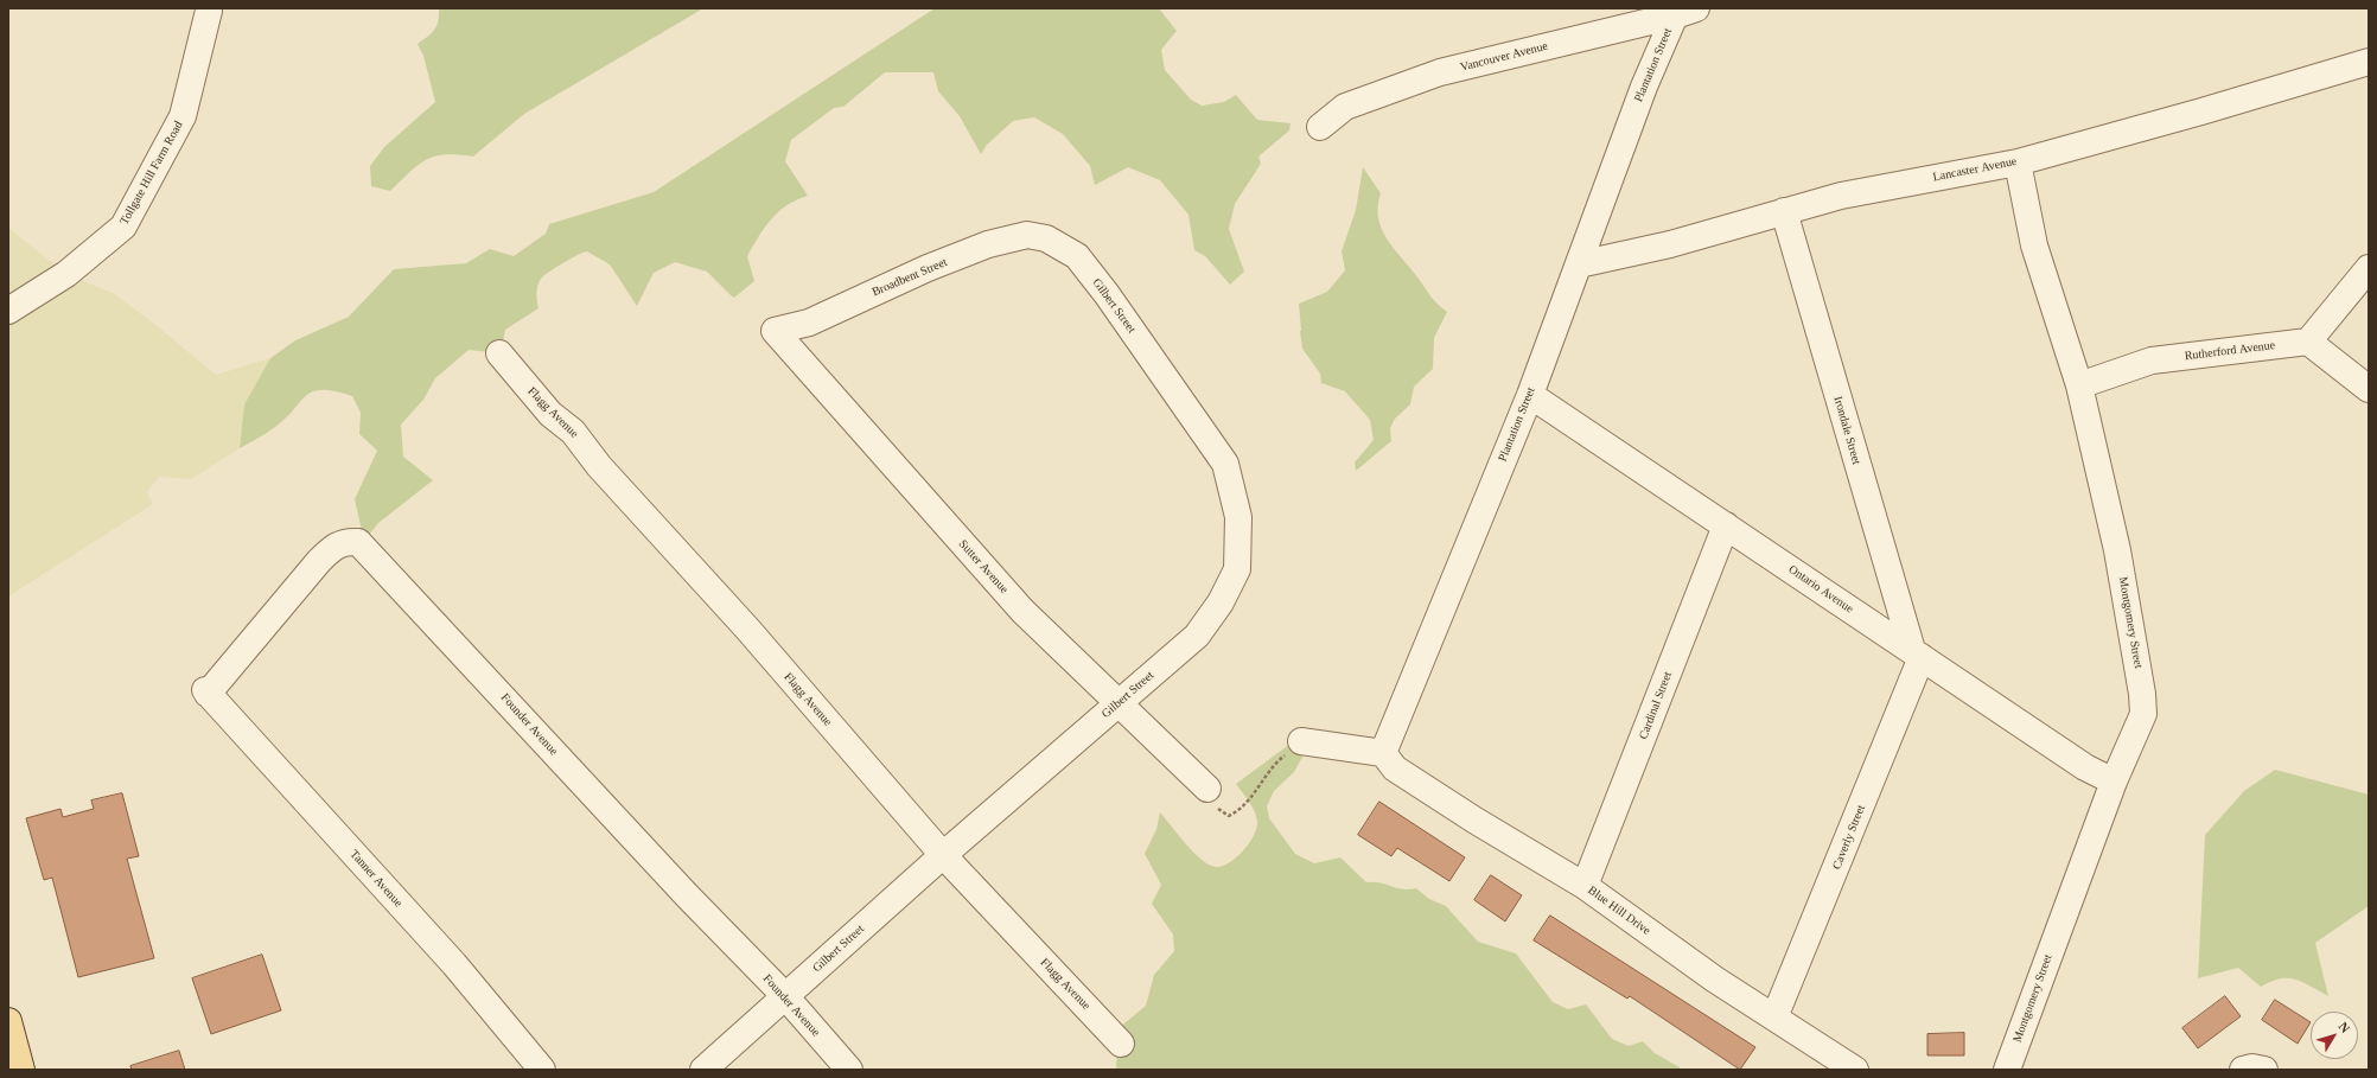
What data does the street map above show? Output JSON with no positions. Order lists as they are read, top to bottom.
{
  "streets": {
    "street": [
      "Vancouver Avenue",
      "Plantation Street",
      "Lancaster Avenue",
      "Tollgate Hill Farm Road",
      "Broadbent Street",
      "Gilbert Street",
      "Rutherford Avenue",
      "Flagg Avenue",
      "Irondale Street",
      "Sutter Avenue",
      "Ontario Avenue",
      "Montgomery Street",
      "Cardinal Street",
      "Founder Avenue",
      "Caverly Street",
      "Tanner Avenue",
      "Blue Hill Drive"
    ]
  },
  "crossings": [
    ["Vancouver Avenue", "Plantation Street"],
    ["Plantation Street", "Lancaster Avenue"],
    ["Plantation Street", "Ontario Avenue"],
    ["Plantation Street", "Blue Hill Drive"],
    ["Lancaster Avenue", "Irondale Street"],
    ["Lancaster Avenue", "Montgomery Street"],
    ["Broadbent Street", "Gilbert Street"],
    ["Broadbent Street", "Sutter Avenue"],
    ["Gilbert Street", "Flagg Avenue"],
    ["Gilbert Street", "Sutter Avenue"],
    ["Gilbert Street", "Founder Avenue"],
    ["Rutherford Avenue", "Montgomery Street"],
    ["Irondale Street", "Ontario Avenue"],
    ["Irondale Street", "Caverly Street"],
    ["Ontario Avenue", "Montgomery Street"],
    ["Ontario Avenue", "Cardinal Street"],
    ["Ontario Avenue", "Caverly Street"],
    ["Cardinal Street", "Blue Hill Drive"],
    ["Founder Avenue", "Tanner Avenue"],
    ["Caverly Street", "Blue Hill Drive"]
  ],
  "north": "top right"
}
